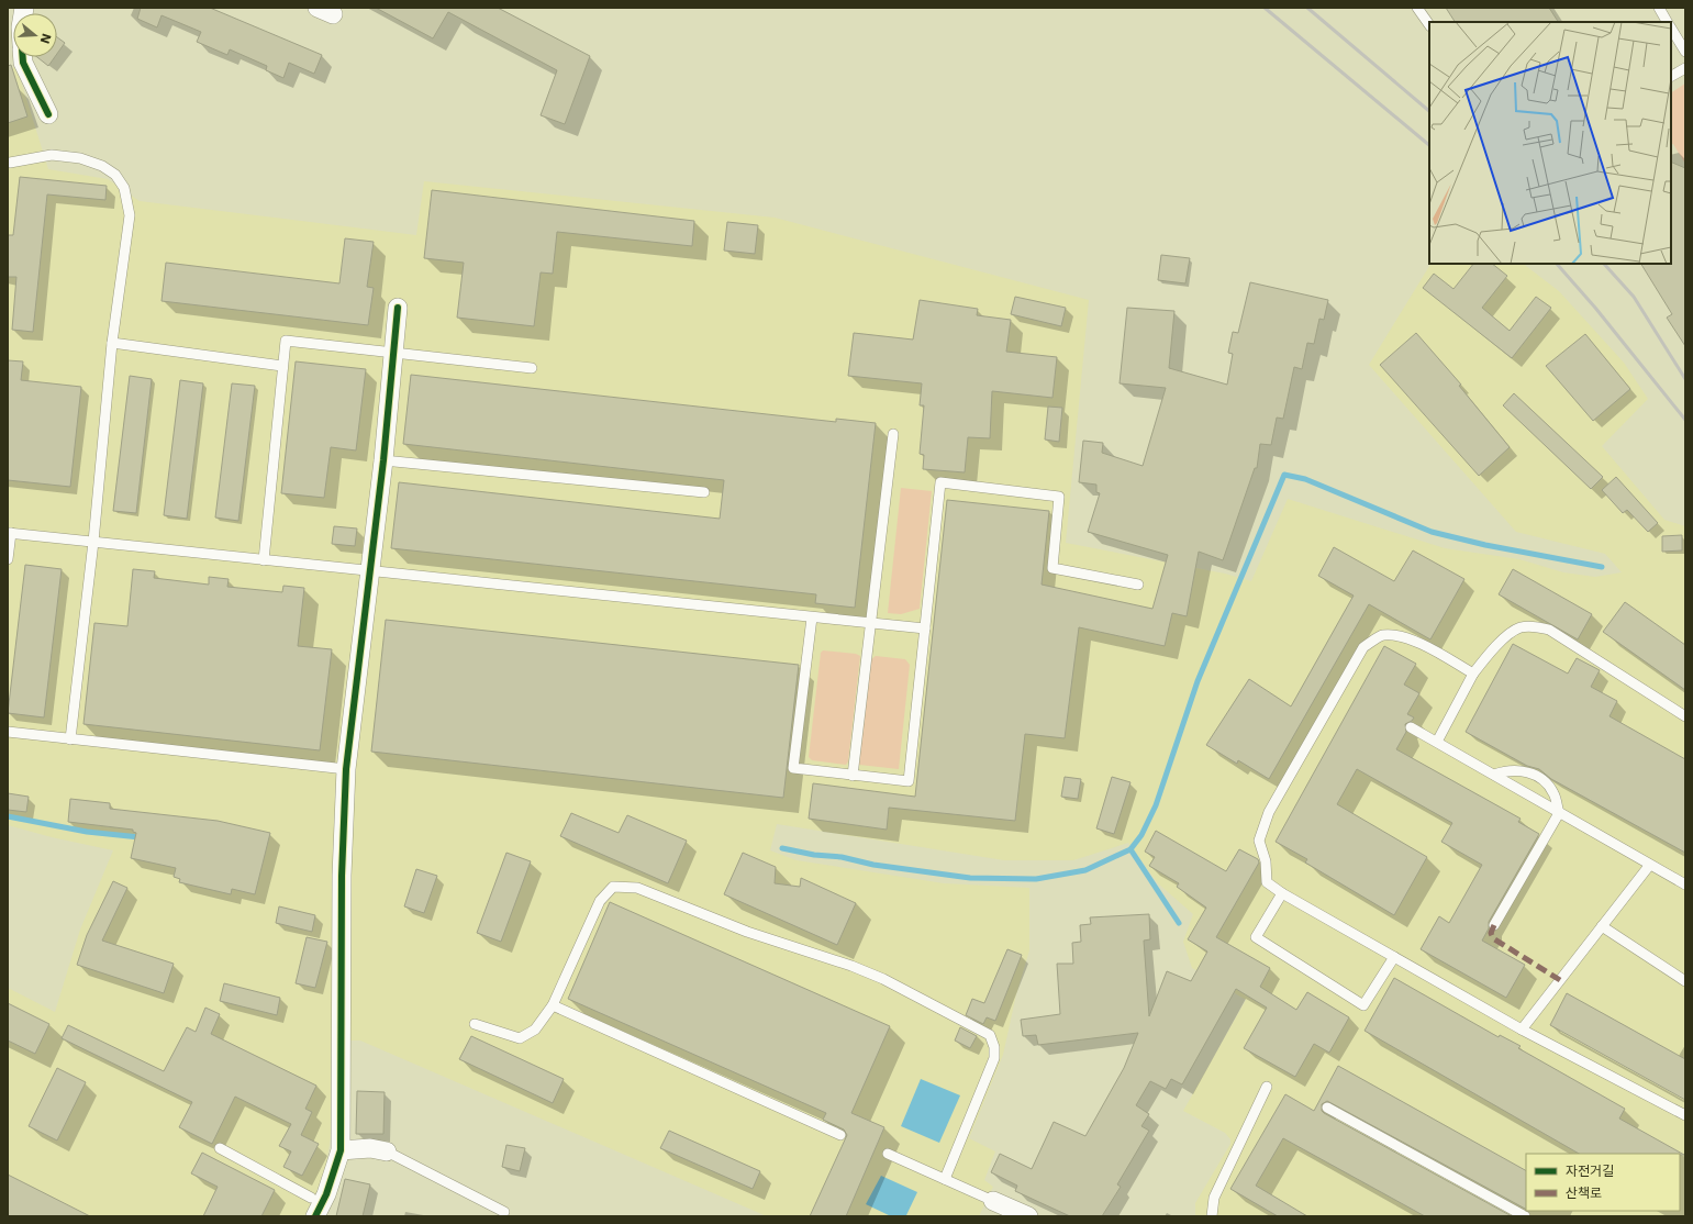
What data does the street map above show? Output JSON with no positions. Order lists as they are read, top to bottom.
{
  "legend": ["자전거길", "산책로"],
  "north": "right"
}
